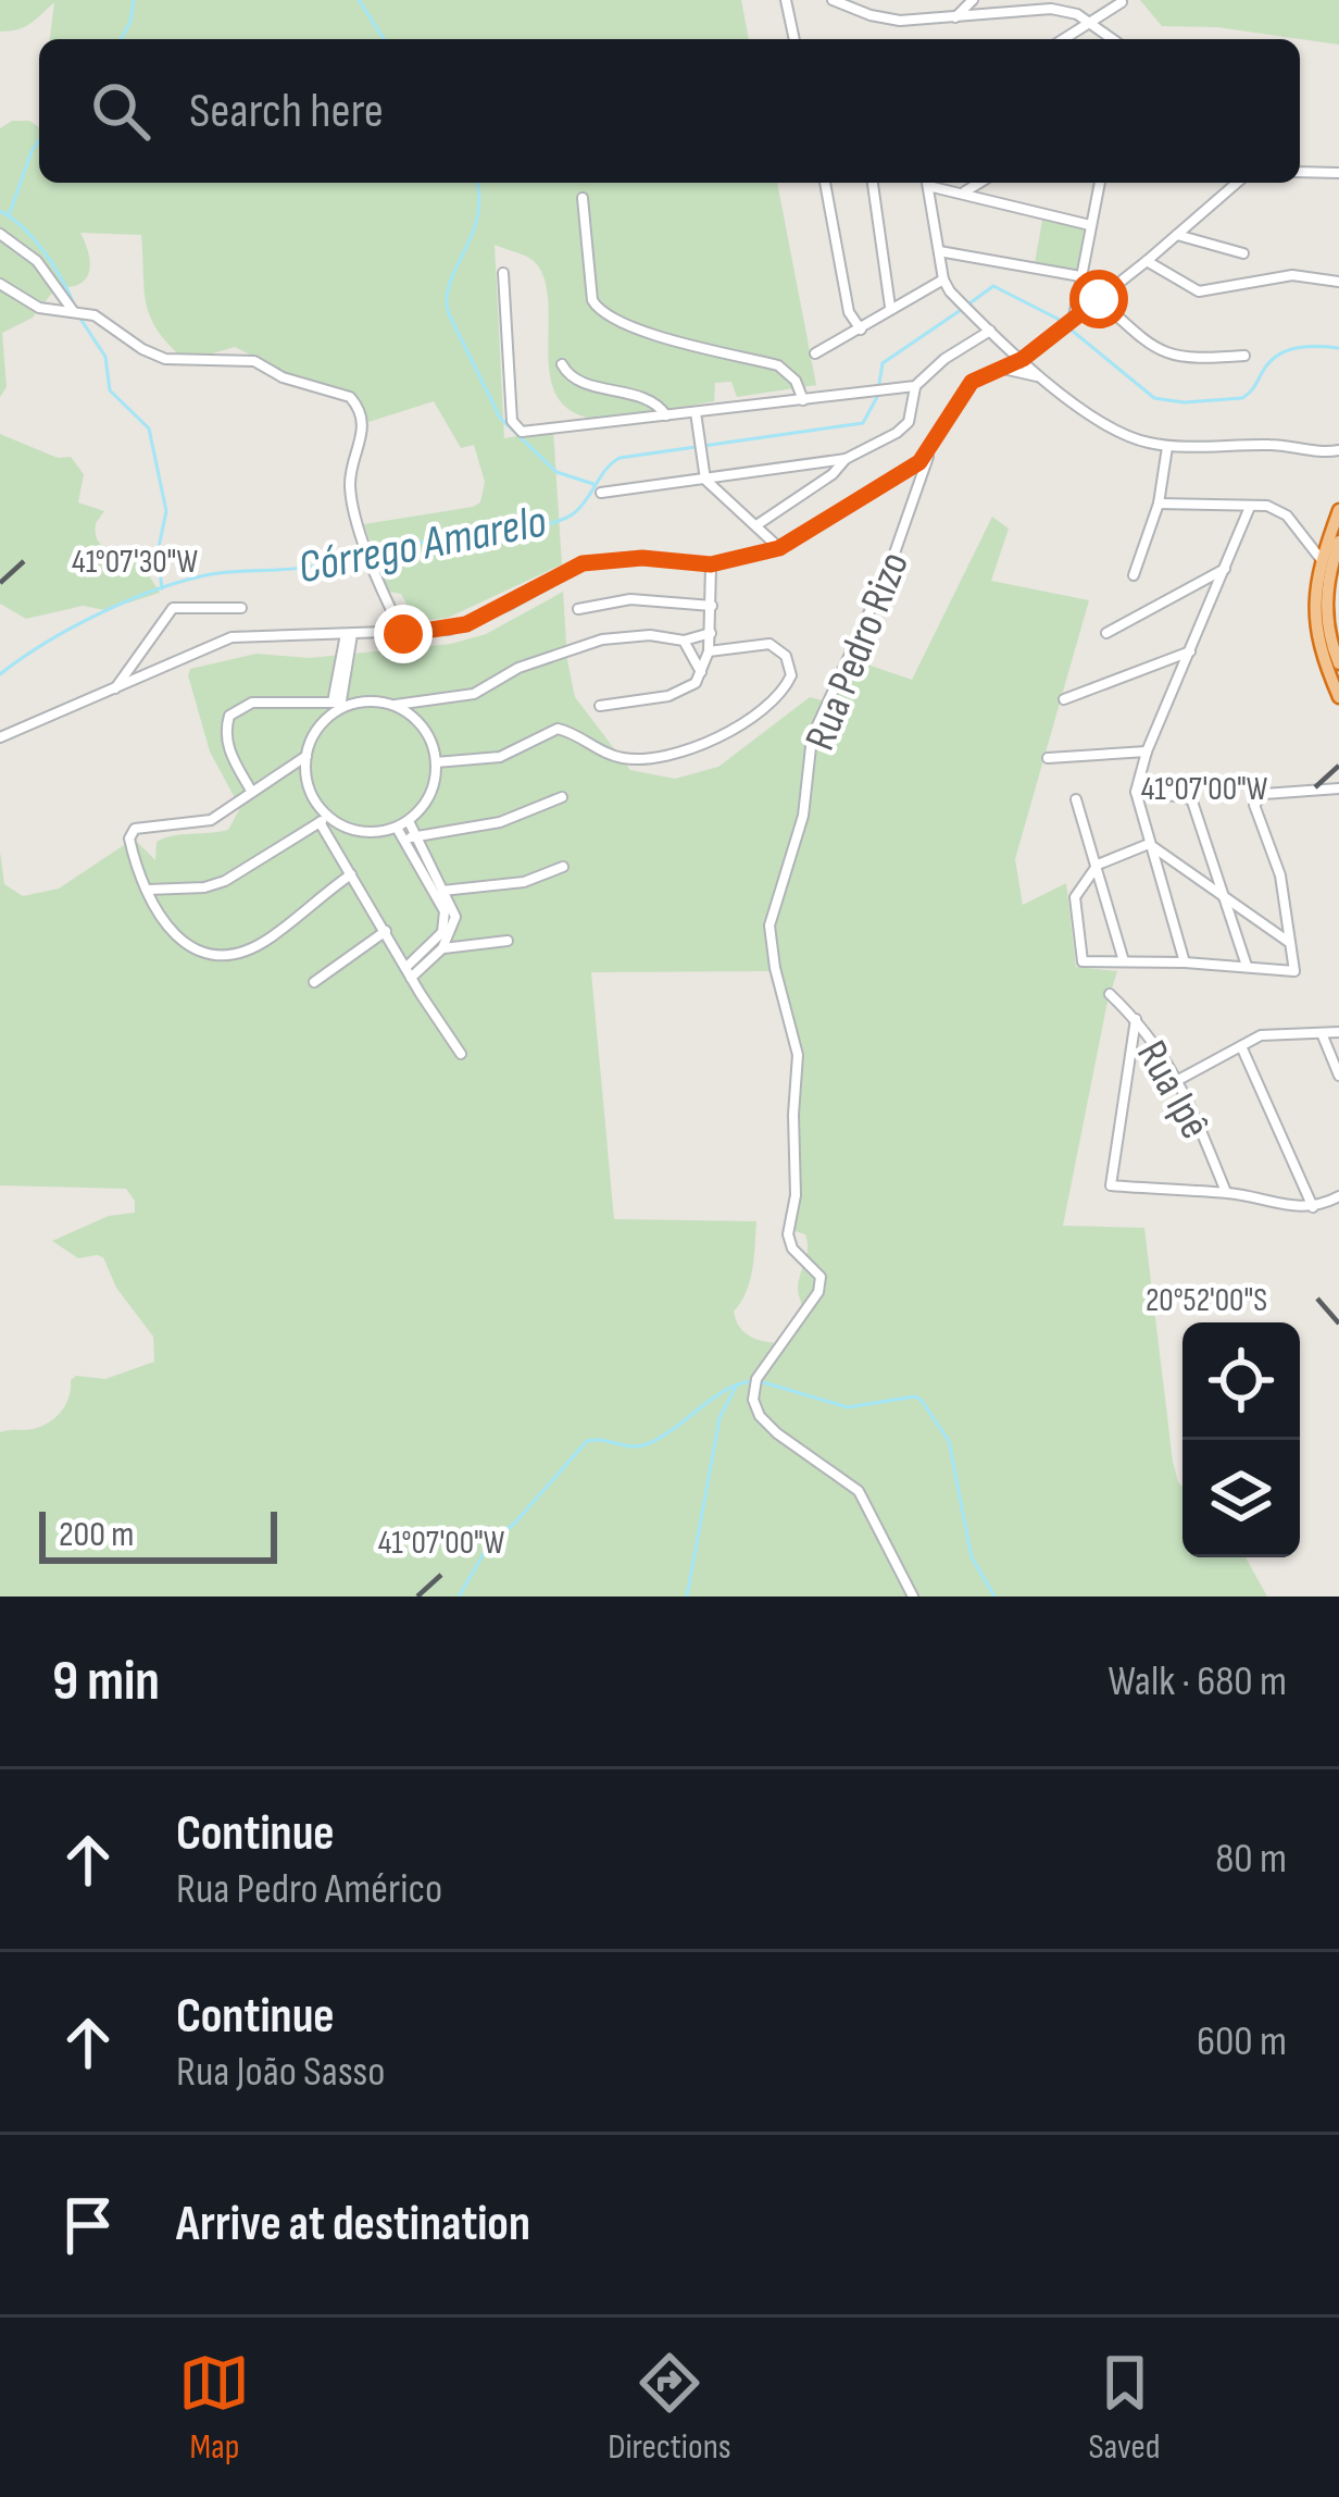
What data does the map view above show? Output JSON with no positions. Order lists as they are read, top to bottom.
{
  "streets": {
    "street": ["Rua Pedro Rizo", "Rua Ipê"]
  },
  "water": ["Córrego Amarelo"],
  "scale_bar": "200 m",
  "page": {
    "search": "Search here",
    "scale": "200 m",
    "heading": ["9 min", "Walk · 680 m"],
    "list": [
      ["Continue", "Rua Pedro Américo", "80 m"],
      ["Continue", "Rua João Sasso", "600 m"],
      "Arrive at destination"
    ],
    "nav": ["Map", "Directions", "Saved"]
  },
  "coordinates": ["41°07'30\"W", "41°07'00\"W", "20°52'00\"S"]
}
